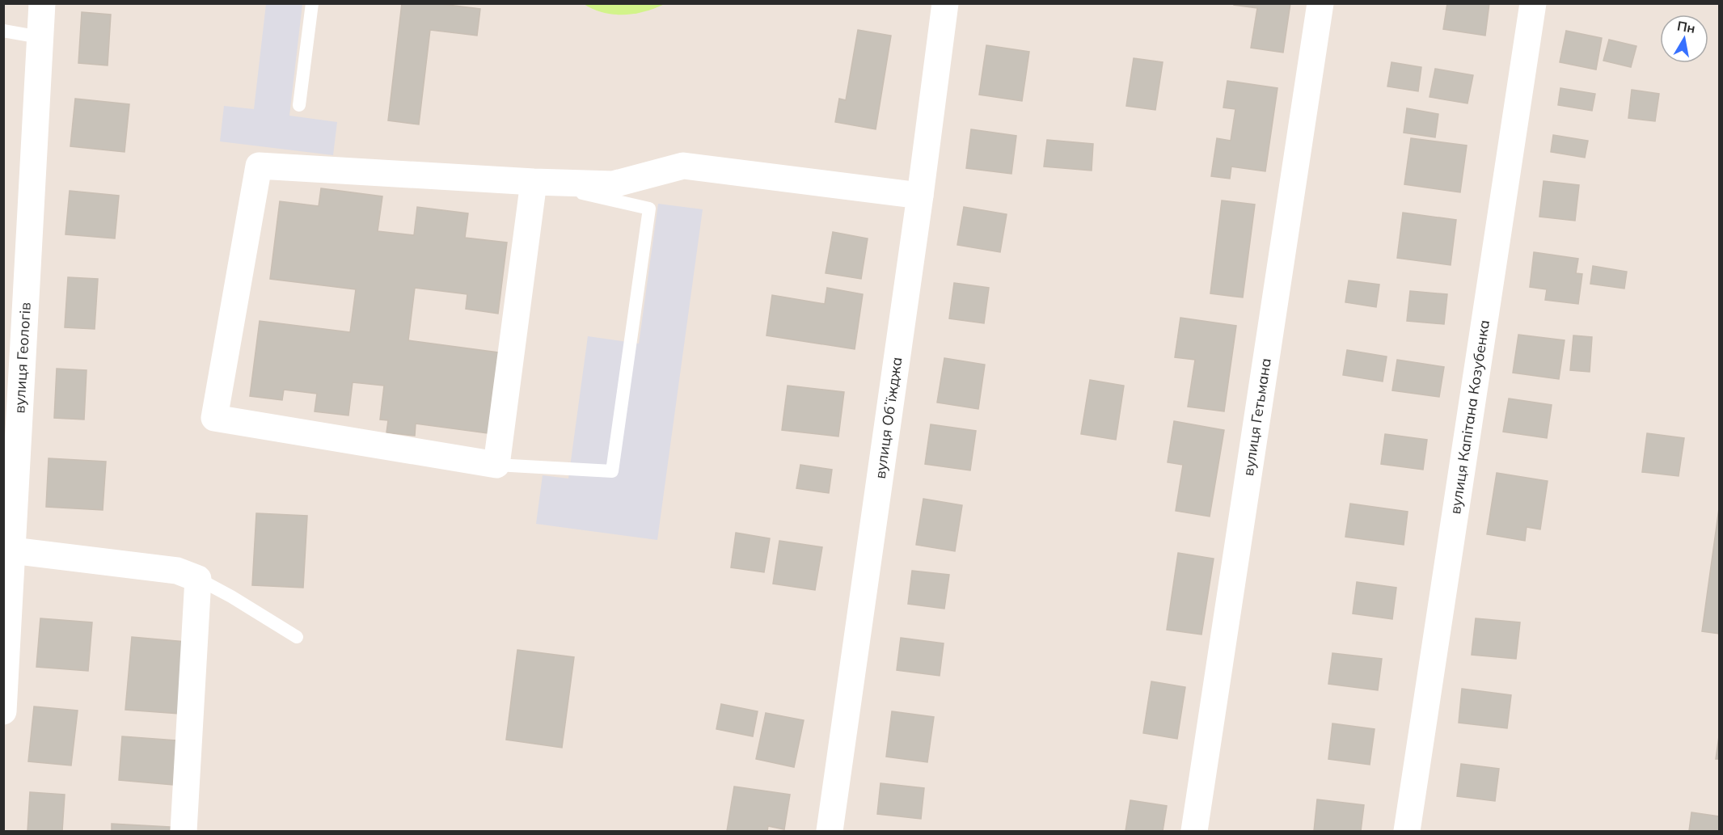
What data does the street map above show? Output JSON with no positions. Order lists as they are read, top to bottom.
{
  "streets": {
    "street": [
      "вулиця Геологів",
      "вулиця Гетьмана",
      "вулиця Капітана Козубенка",
      "вулиця Обʼїжджа"
    ]
  },
  "north": "top"
}
